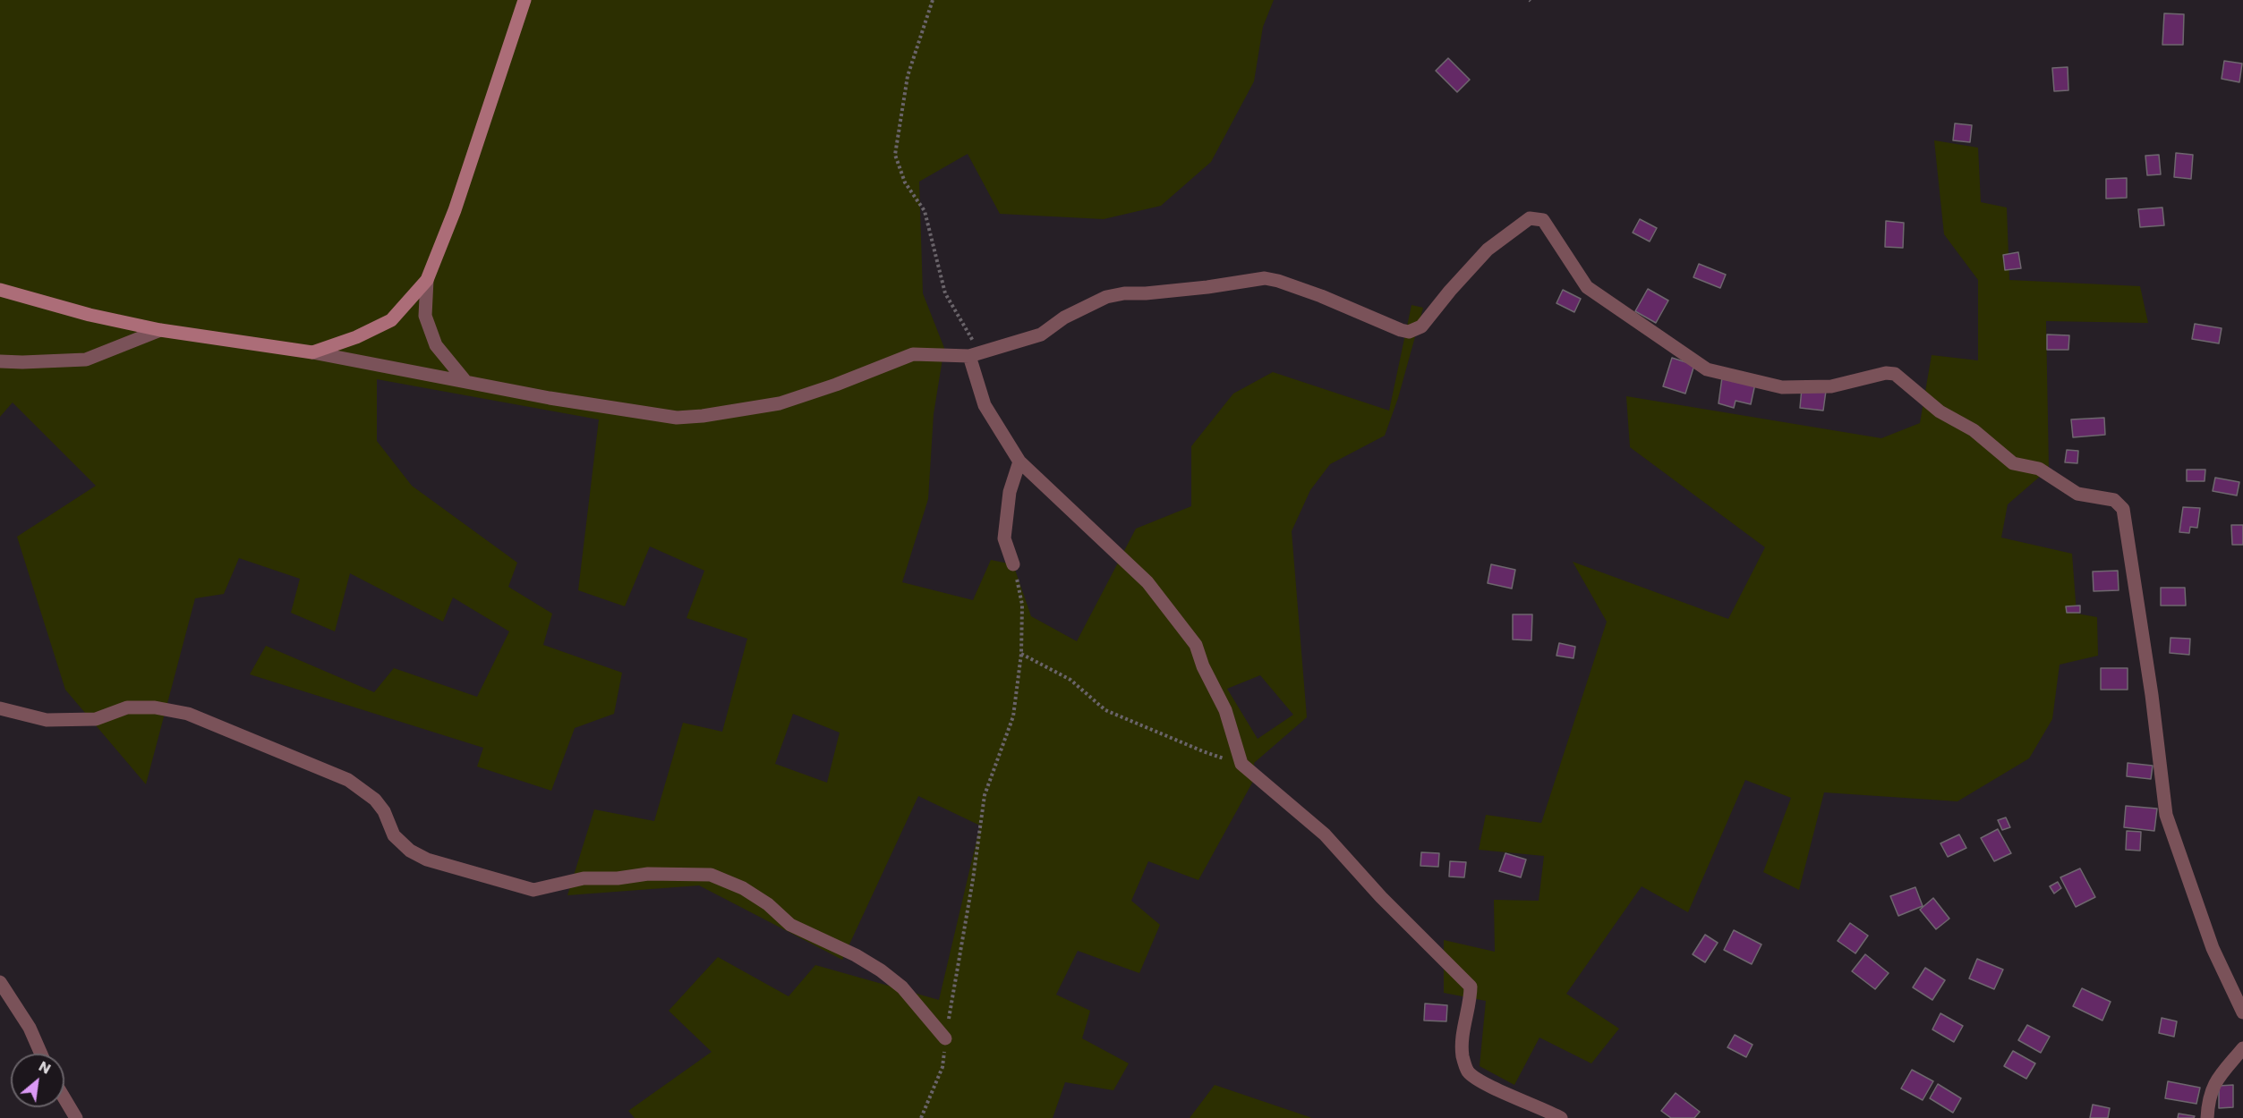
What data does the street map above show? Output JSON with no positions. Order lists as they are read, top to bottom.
{
  "north": "top right"
}
